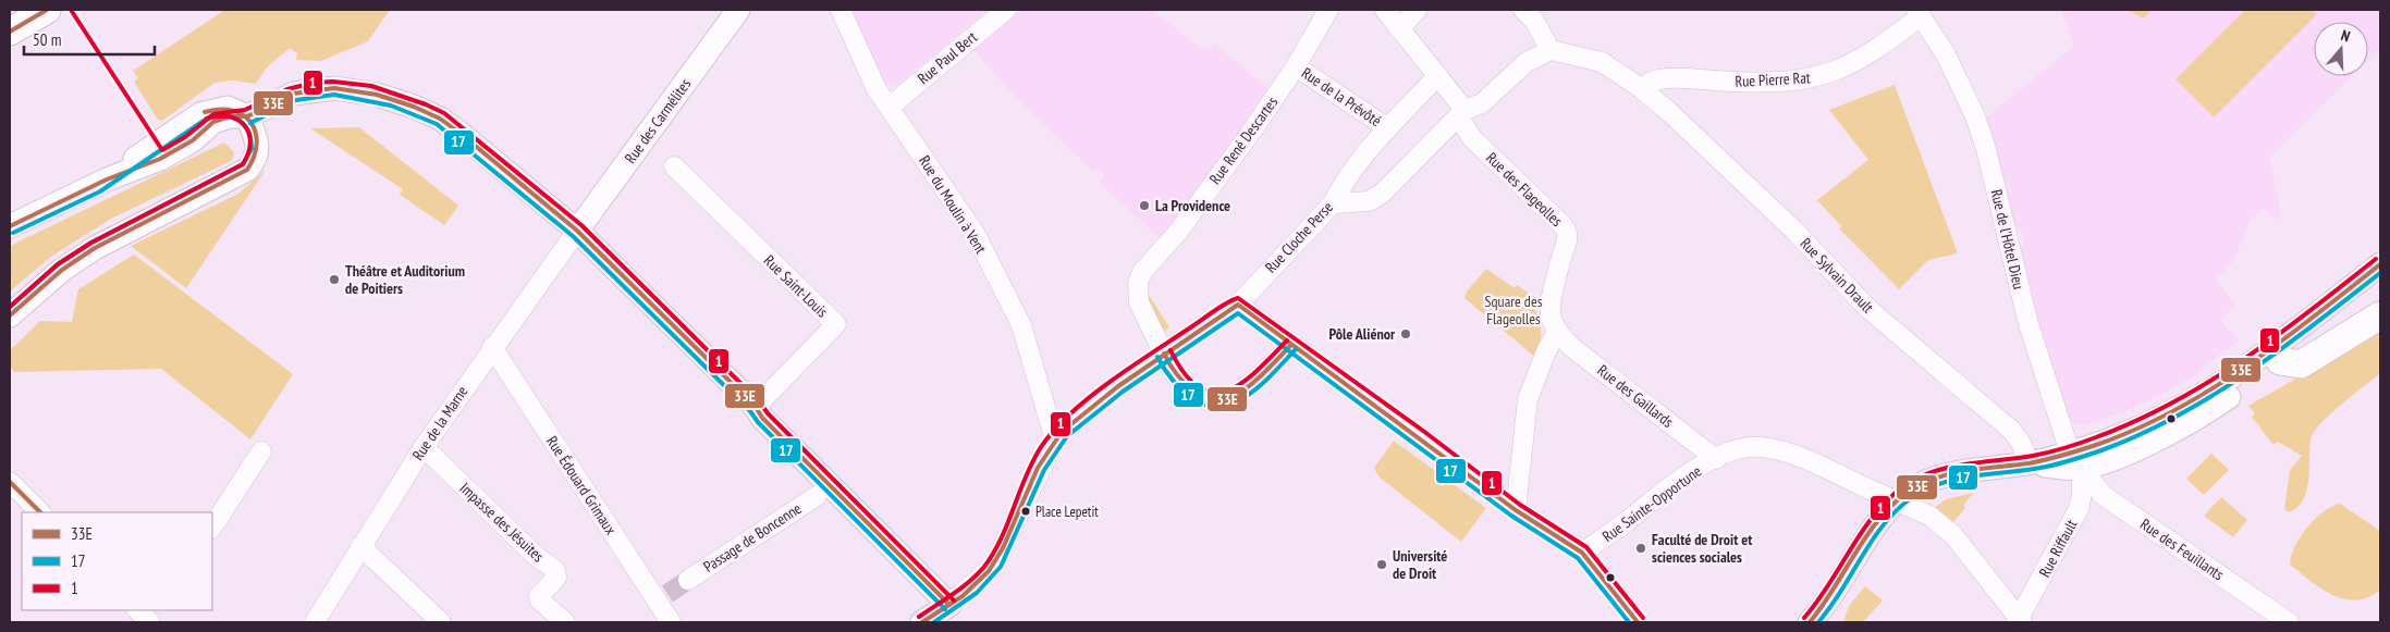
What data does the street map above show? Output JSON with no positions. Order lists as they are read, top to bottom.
{
  "streets": {
    "street": [
      "Rue Paul Bert",
      "Rue Pierre Rat",
      "Rue de la Prévôté",
      "Rue des Carmélites",
      "Rue René Descartes",
      "Rue des Flageolles",
      "Rue du Moulin à Vent",
      "Rue Cloche Perse",
      "Rue de l'Hôtel Dieu",
      "Rue Sylvain Drault",
      "Rue Saint-Louis",
      "Rue des Gaillards",
      "Rue de la Marne",
      "Rue Édouard Grimaux",
      "Rue Sainte-Opportune",
      "Impasse des Jésuites",
      "Passage de Boncenne",
      "Rue Riffault",
      "Rue des Feuillants"
    ]
  },
  "crossings": [
    ["Rue Paul Bert", "Rue du Moulin à Vent"],
    ["Rue Pierre Rat", "Rue de l'Hôtel Dieu"],
    ["Rue Pierre Rat", "Rue Sylvain Drault"],
    ["Rue de la Prévôté", "Rue René Descartes"],
    ["Rue de la Prévôté", "Rue Cloche Perse"],
    ["Rue des Carmélites", "Rue de la Marne"],
    ["Rue René Descartes", "Rue Cloche Perse"],
    ["Rue des Flageolles", "Rue des Gaillards"],
    ["Rue du Moulin à Vent", "Rue Cloche Perse"],
    ["Rue de l'Hôtel Dieu", "Rue Riffault"],
    ["Rue de l'Hôtel Dieu", "Rue des Feuillants"],
    ["Rue des Gaillards", "Rue Sainte-Opportune"],
    ["Rue de la Marne", "Rue Édouard Grimaux"],
    ["Rue de la Marne", "Impasse des Jésuites"],
    ["Rue Sainte-Opportune", "Rue Riffault"],
    ["Rue Riffault", "Rue des Feuillants"]
  ],
  "parks": ["Square des Flageolles"],
  "places": [
    "La Providence",
    "Théâtre et Auditorium de Poitiers",
    "Pôle Aliénor",
    "Place Lepetit",
    "Faculté de Droit et sciences sociales",
    "Université de Droit"
  ],
  "lines": ["transit line 33E", "transit line 1", "transit line 17"],
  "legend": ["33E", "17", "1"],
  "scale_bar": "50 m",
  "north": "top"
}
